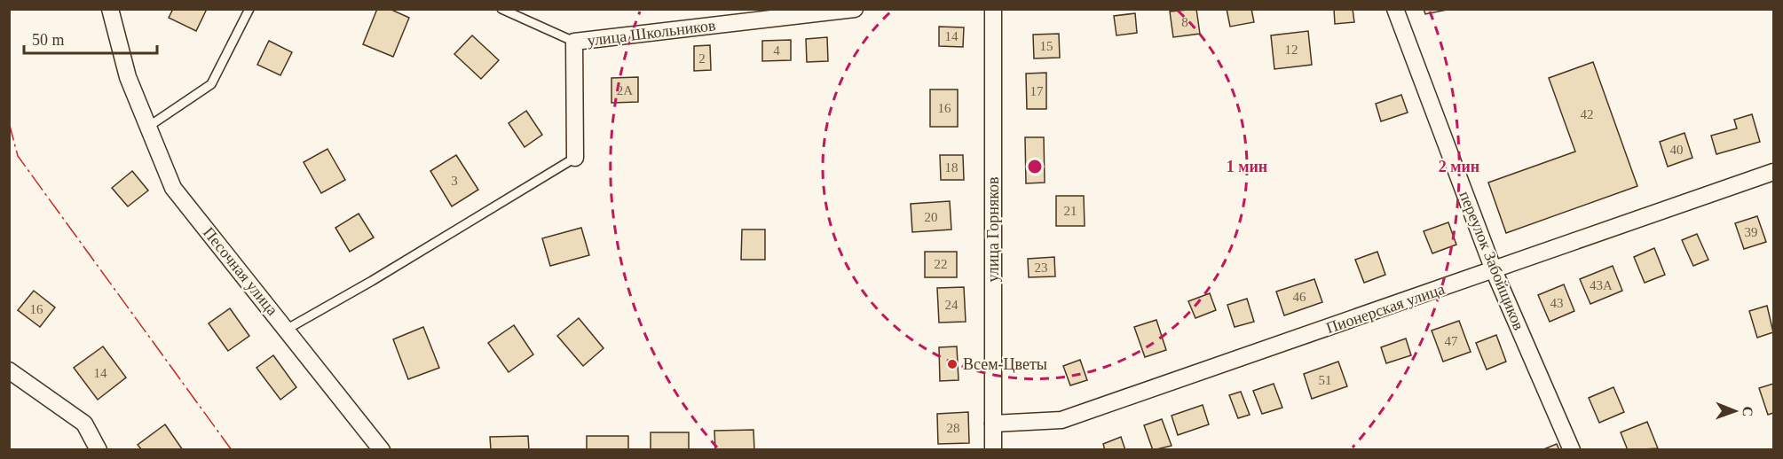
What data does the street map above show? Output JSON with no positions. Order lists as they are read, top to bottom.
{
  "streets": {
    "street": [
      "улица Школьников",
      "улица Горняков",
      "переулок Забойщиков",
      "Песочная улица",
      "Пионерская улица"
    ]
  },
  "crossings": [
    ["улица Горняков", "Пионерская улица"],
    ["переулок Забойщиков", "Пионерская улица"]
  ],
  "places": ["Всем-Цветы"],
  "house_numbers": [
    "8",
    "14",
    "15",
    "12",
    "4",
    "2",
    "2А",
    "17",
    "16",
    "42",
    "40",
    "18",
    "3",
    "21",
    "20",
    "39",
    "22",
    "23",
    "43А",
    "46",
    "43",
    "24",
    "16",
    "47",
    "14",
    "51",
    "28"
  ],
  "scale_bar": "50 m",
  "north": "right",
  "rings": ["1 мин", "2 мин"]
}
